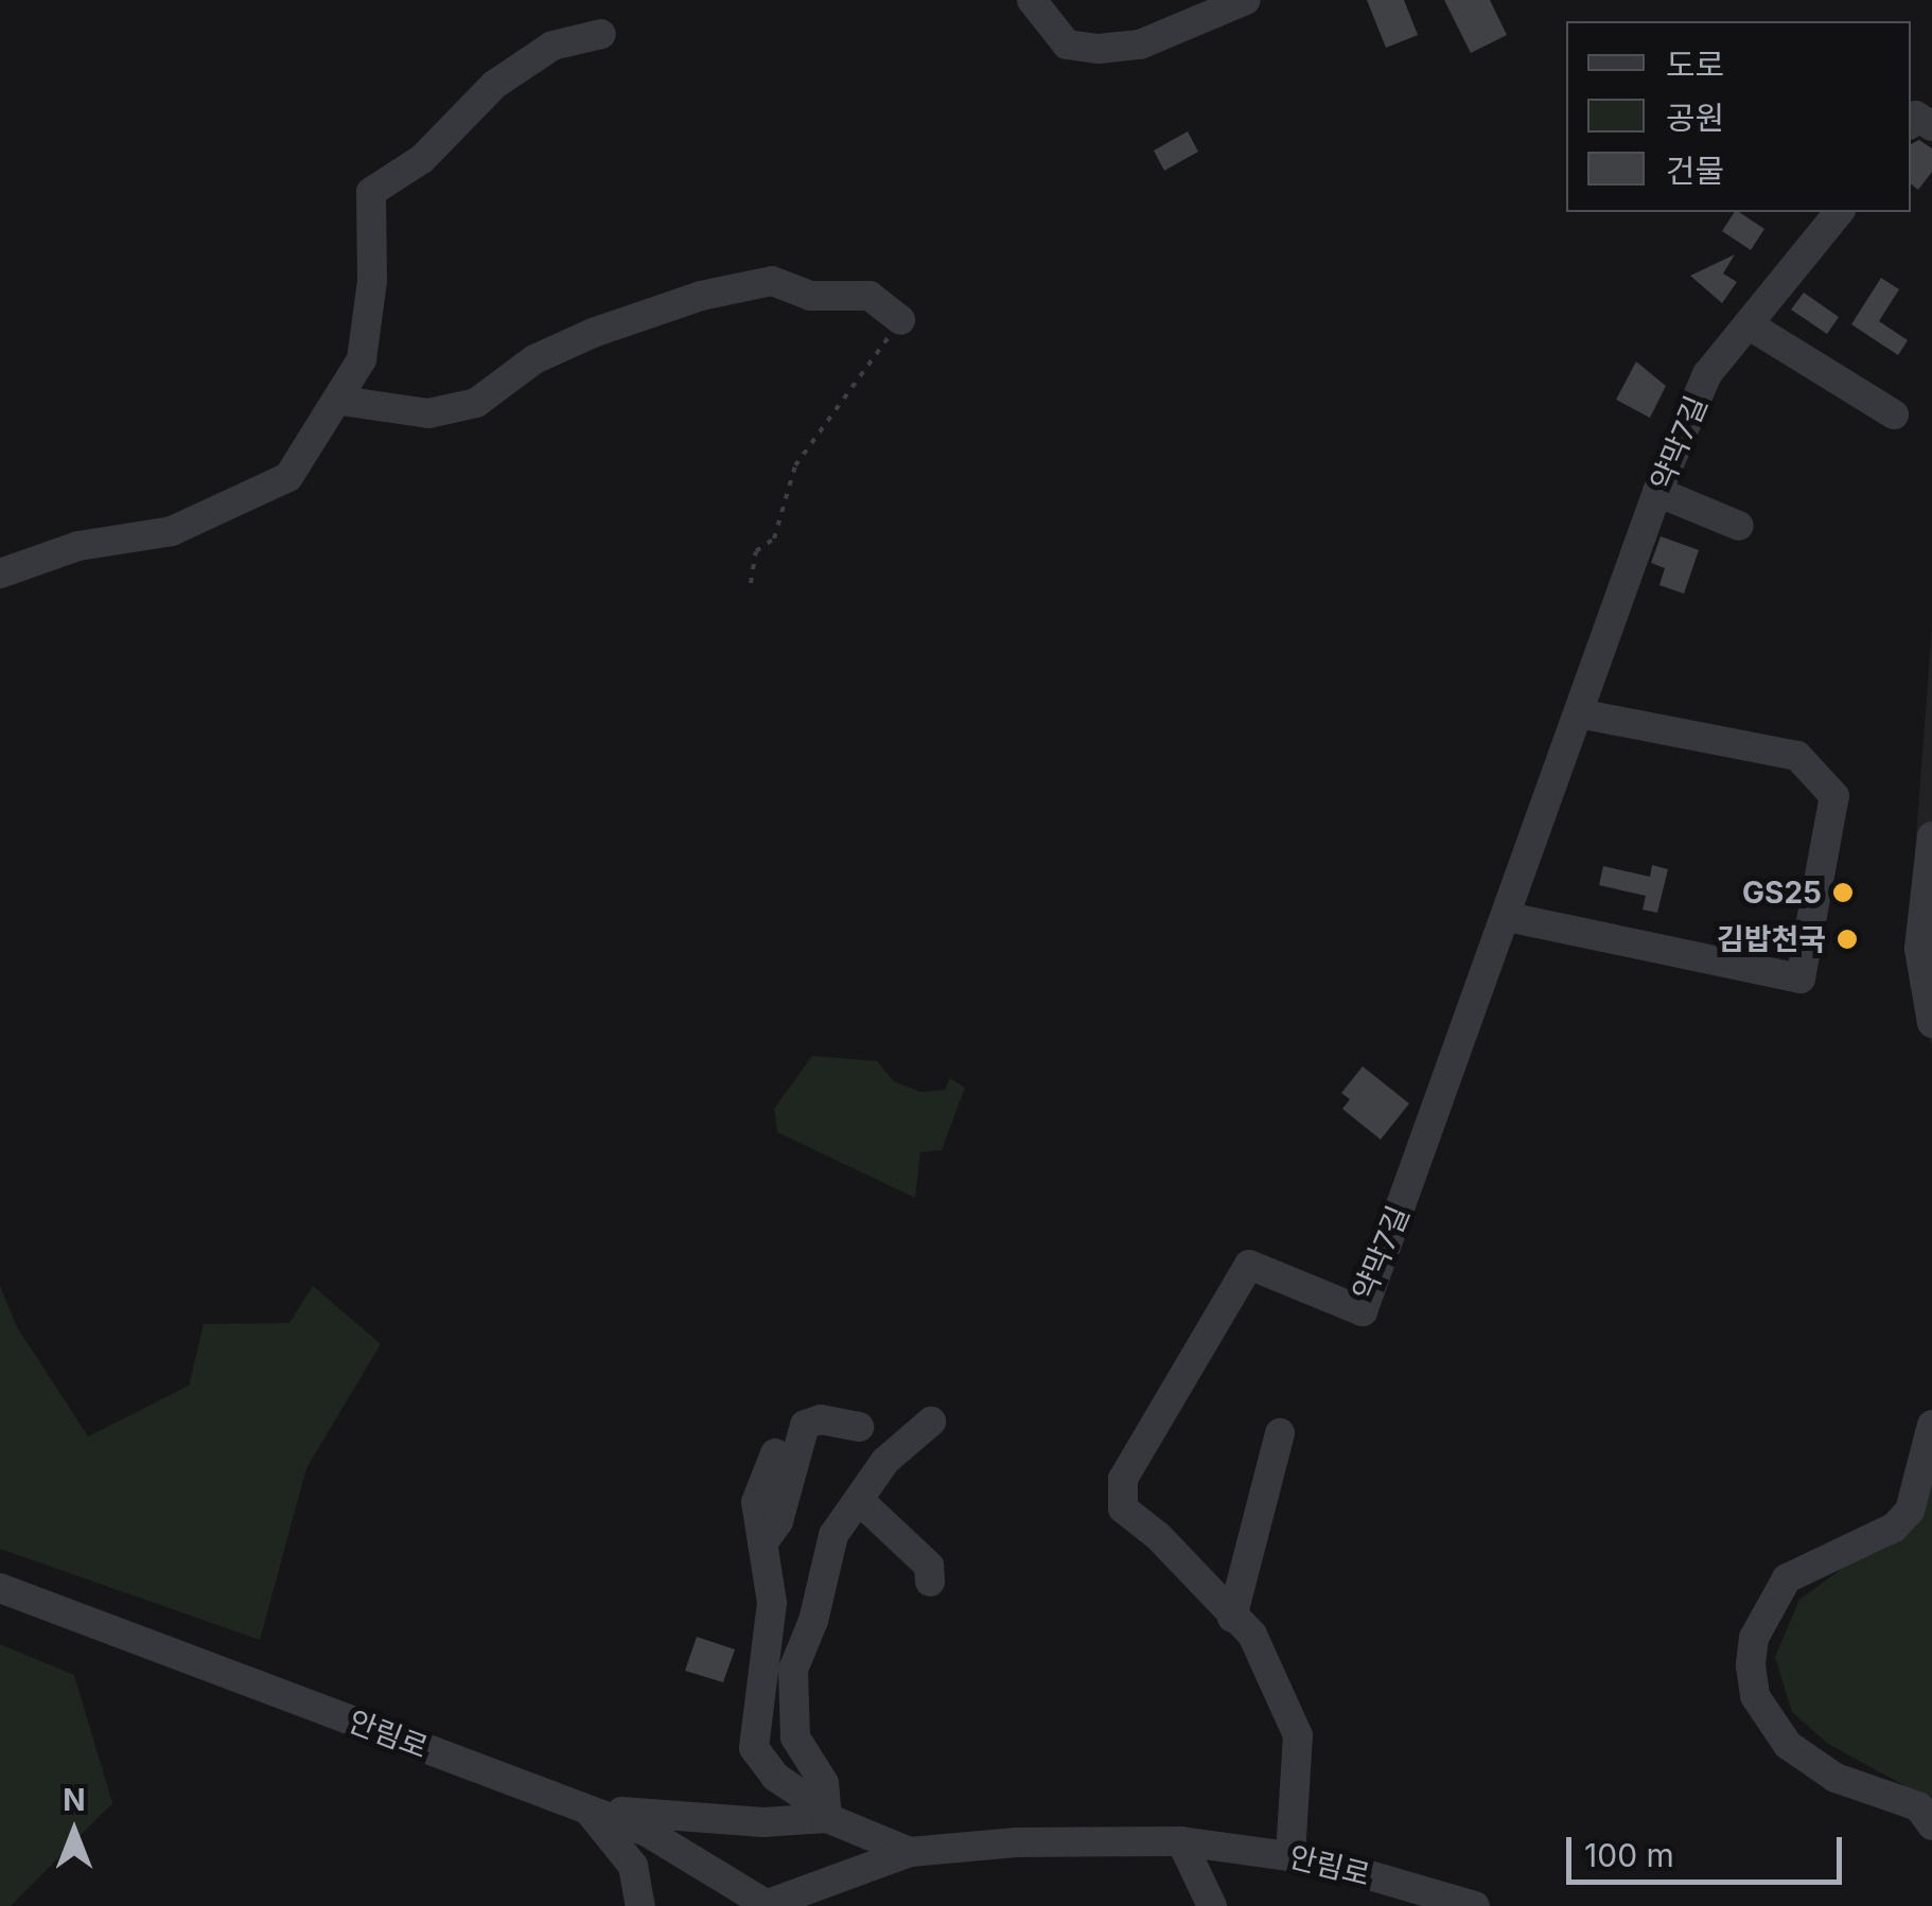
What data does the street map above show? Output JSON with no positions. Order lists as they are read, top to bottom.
{
  "streets": {
    "street": ["약막7길", "안림로"]
  },
  "crossings": [
    ["약막7길", "안림로"]
  ],
  "places": ["GS25", "김밥천국"],
  "legend": ["도로", "공원", "건물"],
  "scale_bar": "100 m",
  "north": "top"
}
